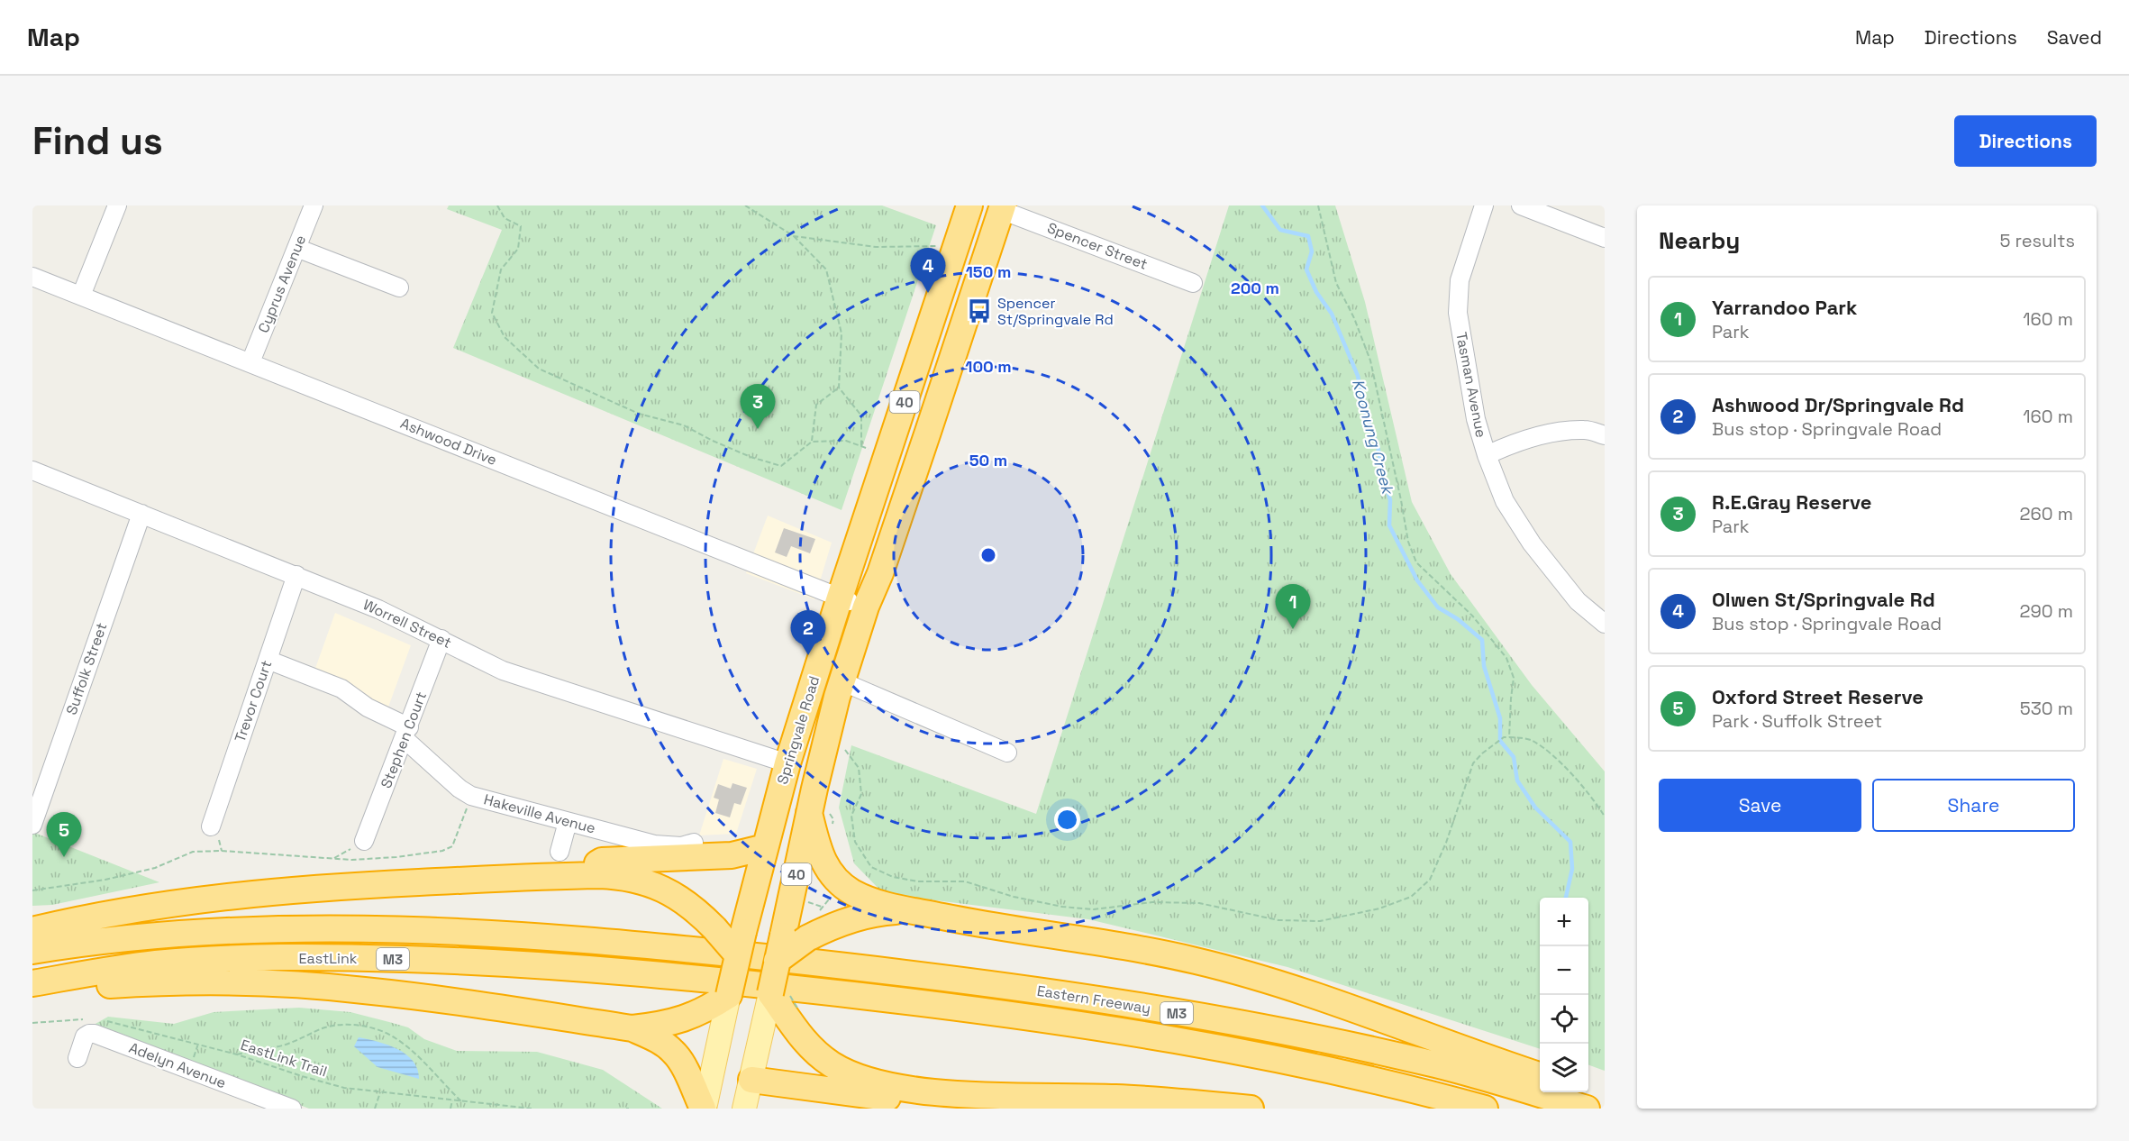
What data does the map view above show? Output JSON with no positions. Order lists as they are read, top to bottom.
{
  "streets": {
    "highway": [
      "40",
      "Springvale Road",
      "EastLink",
      "M3",
      "Eastern Freeway"
    ],
    "street": [
      "Spencer Street",
      "Cyprus Avenue",
      "Tasman Avenue",
      "Ashwood Drive",
      "Worrell Street",
      "Suffolk Street",
      "Trevor Court",
      "Stephen Court",
      "Hakeville Avenue",
      "Adelyn Avenue"
    ],
    "path": ["EastLink Trail"]
  },
  "crossings": [
    ["Spencer Street", "Springvale Road"],
    ["Cyprus Avenue", "Ashwood Drive"],
    ["Ashwood Drive", "Springvale Road"],
    ["Worrell Street", "Suffolk Street"],
    ["Worrell Street", "Trevor Court"],
    ["Worrell Street", "Springvale Road"],
    ["Worrell Street", "Stephen Court"],
    ["Trevor Court", "Hakeville Avenue"],
    ["Springvale Road", "EastLink"],
    ["Springvale Road", "Eastern Freeway"],
    ["Stephen Court", "Hakeville Avenue"],
    ["EastLink", "Eastern Freeway"]
  ],
  "water": ["Koonung Creek"],
  "places": {
    "bus stop": ["Spencer St/Springvale Rd"]
  },
  "page": {
    "header": "Map",
    "nav": ["Map", "Directions", "Saved"],
    "buttons": [
      "Directions",
      ["Save", "Share"]
    ],
    "title": "Find us",
    "heading": ["Nearby", "5 results"],
    "pins": [
      "4",
      "3",
      "1",
      "2",
      "5"
    ],
    "list": [
      {
        "mark": "1",
        "name": "Yarrandoo Park",
        "note": "Park",
        "value": "160 m"
      },
      {
        "mark": "2",
        "name": "Ashwood Dr/Springvale Rd",
        "note": "Bus stop · Springvale Road",
        "value": "160 m"
      },
      {
        "mark": "3",
        "name": "R.E.Gray Reserve",
        "note": "Park",
        "value": "260 m"
      },
      {
        "mark": "4",
        "name": "Olwen St/Springvale Rd",
        "note": "Bus stop · Springvale Road",
        "value": "290 m"
      },
      {
        "mark": "5",
        "name": "Oxford Street Reserve",
        "note": "Park · Suffolk Street",
        "value": "530 m"
      }
    ],
    "map_buttons": ["+", "−"]
  },
  "rings": [
    "150 m",
    "200 m",
    "100 m",
    "50 m"
  ]
}
